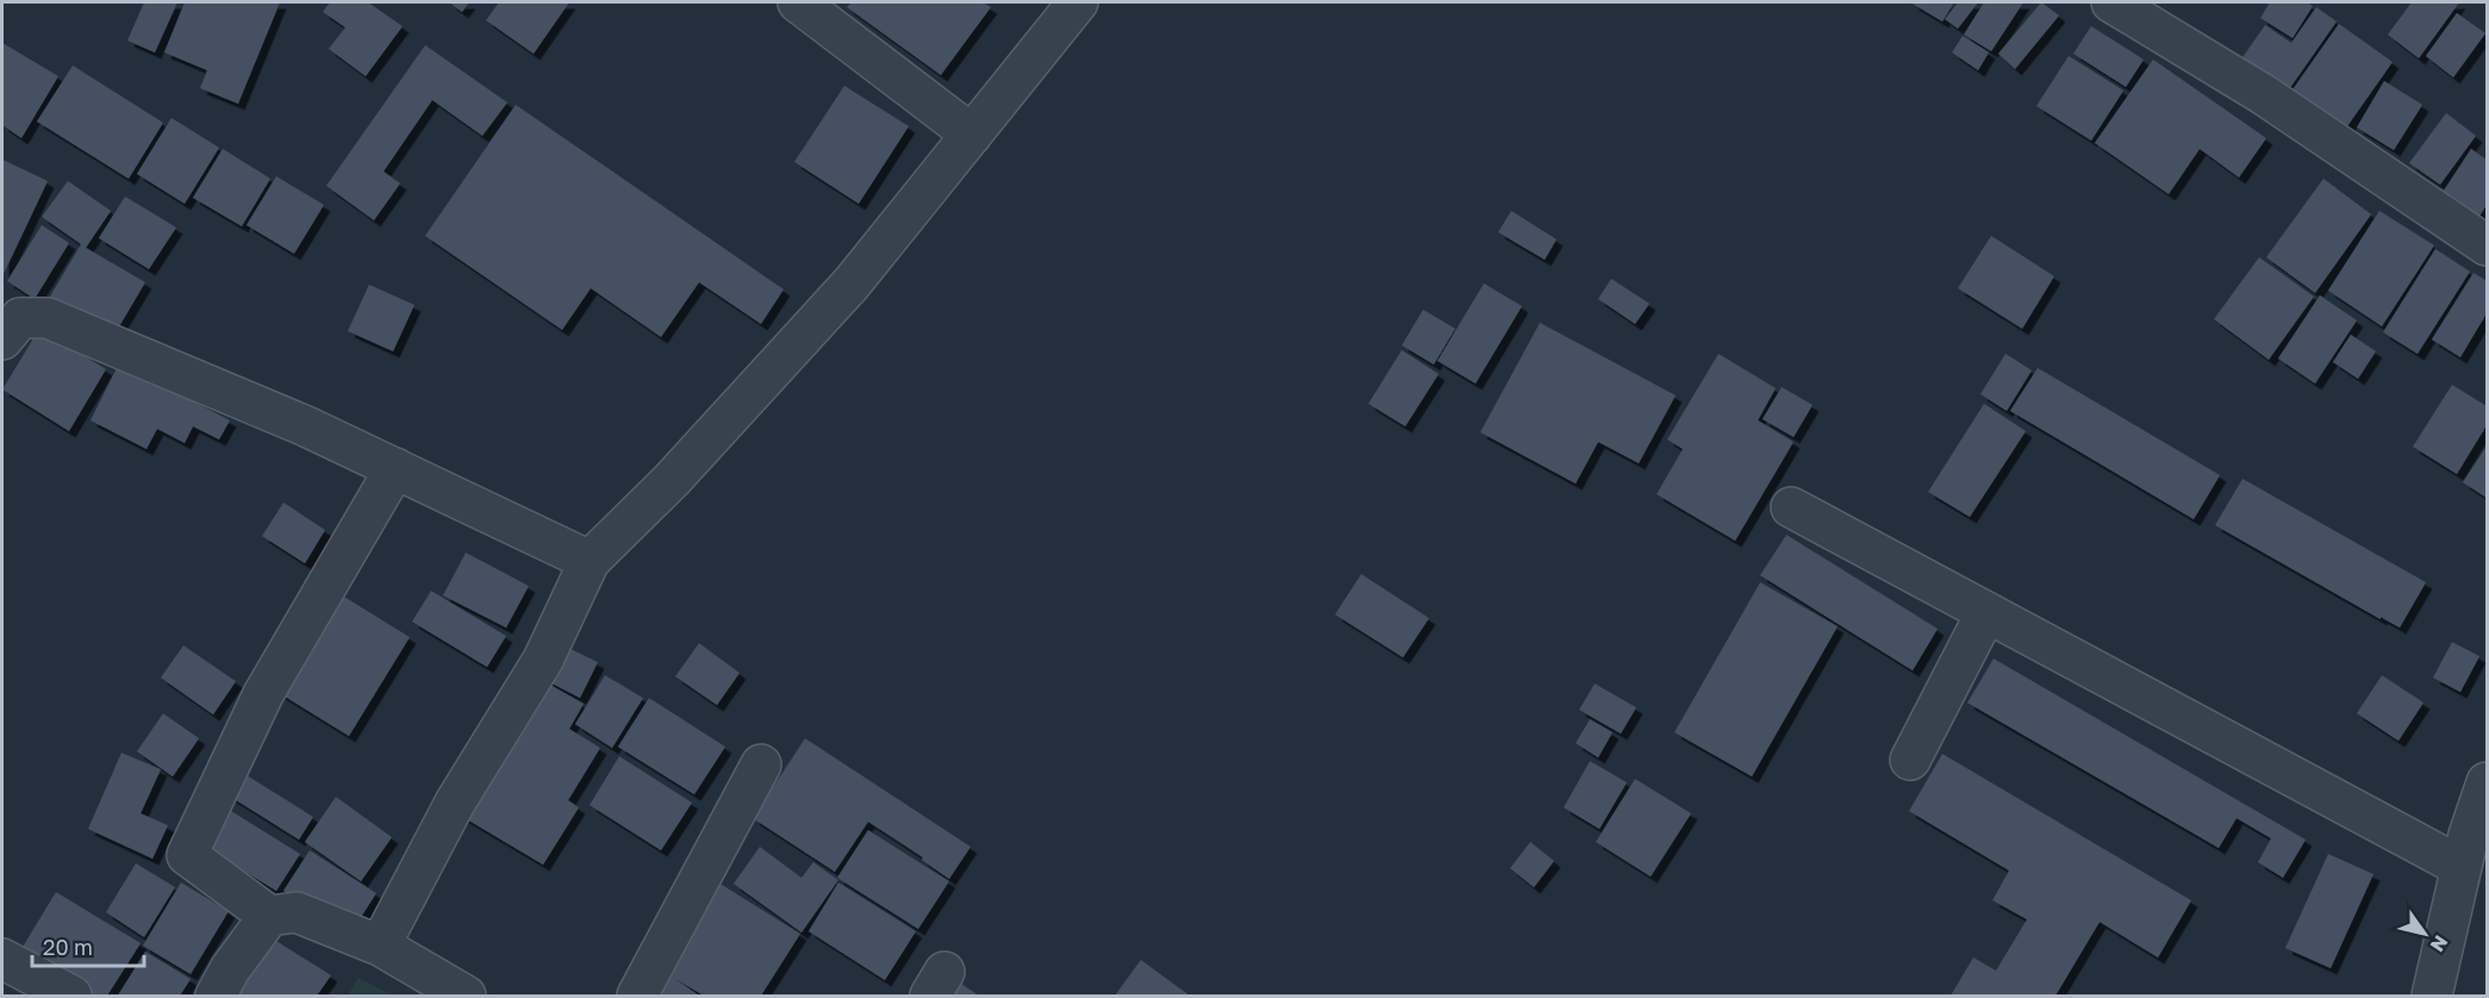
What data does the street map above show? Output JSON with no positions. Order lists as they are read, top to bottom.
{
  "scale_bar": "20 m",
  "north": "bottom right"
}
